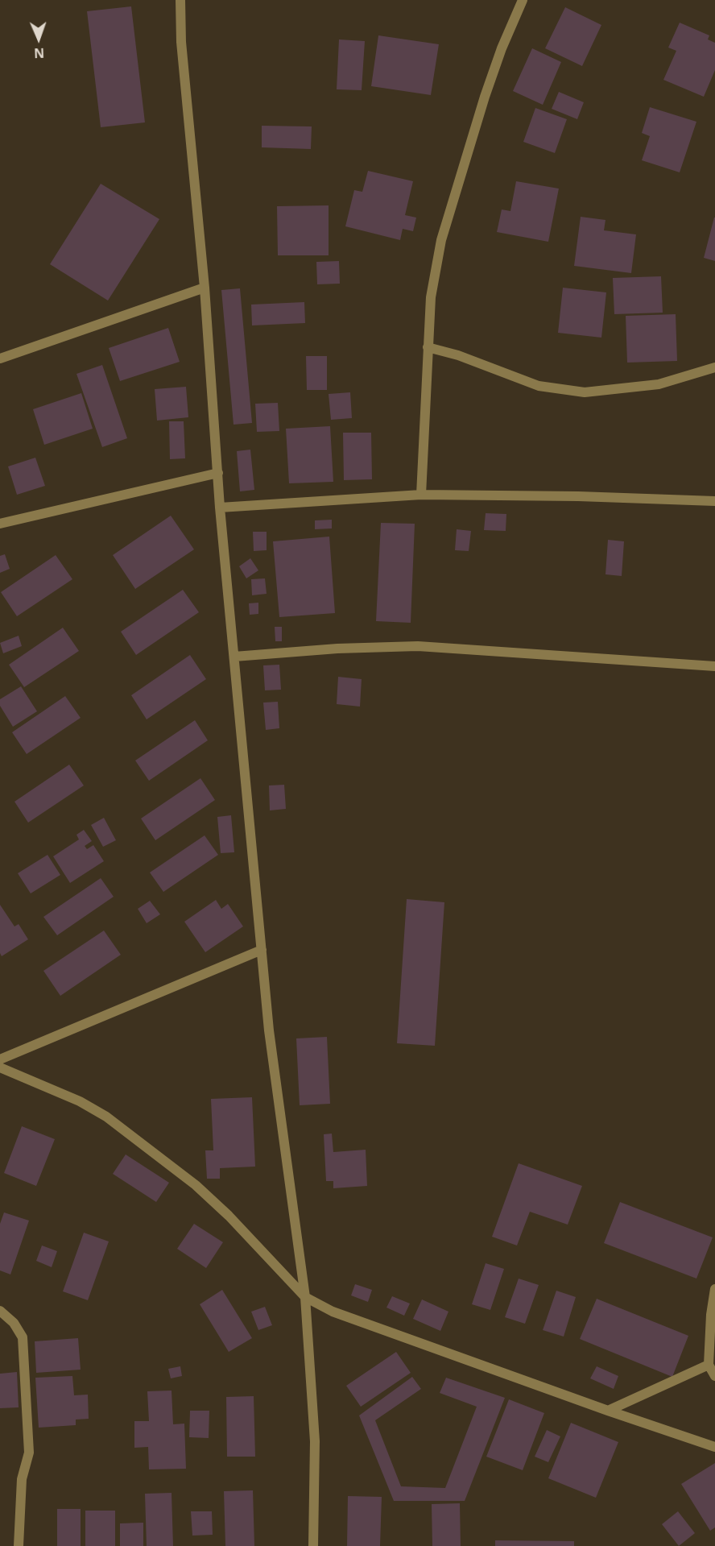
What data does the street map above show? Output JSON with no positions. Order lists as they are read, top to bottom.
{
  "north": "bottom"
}
